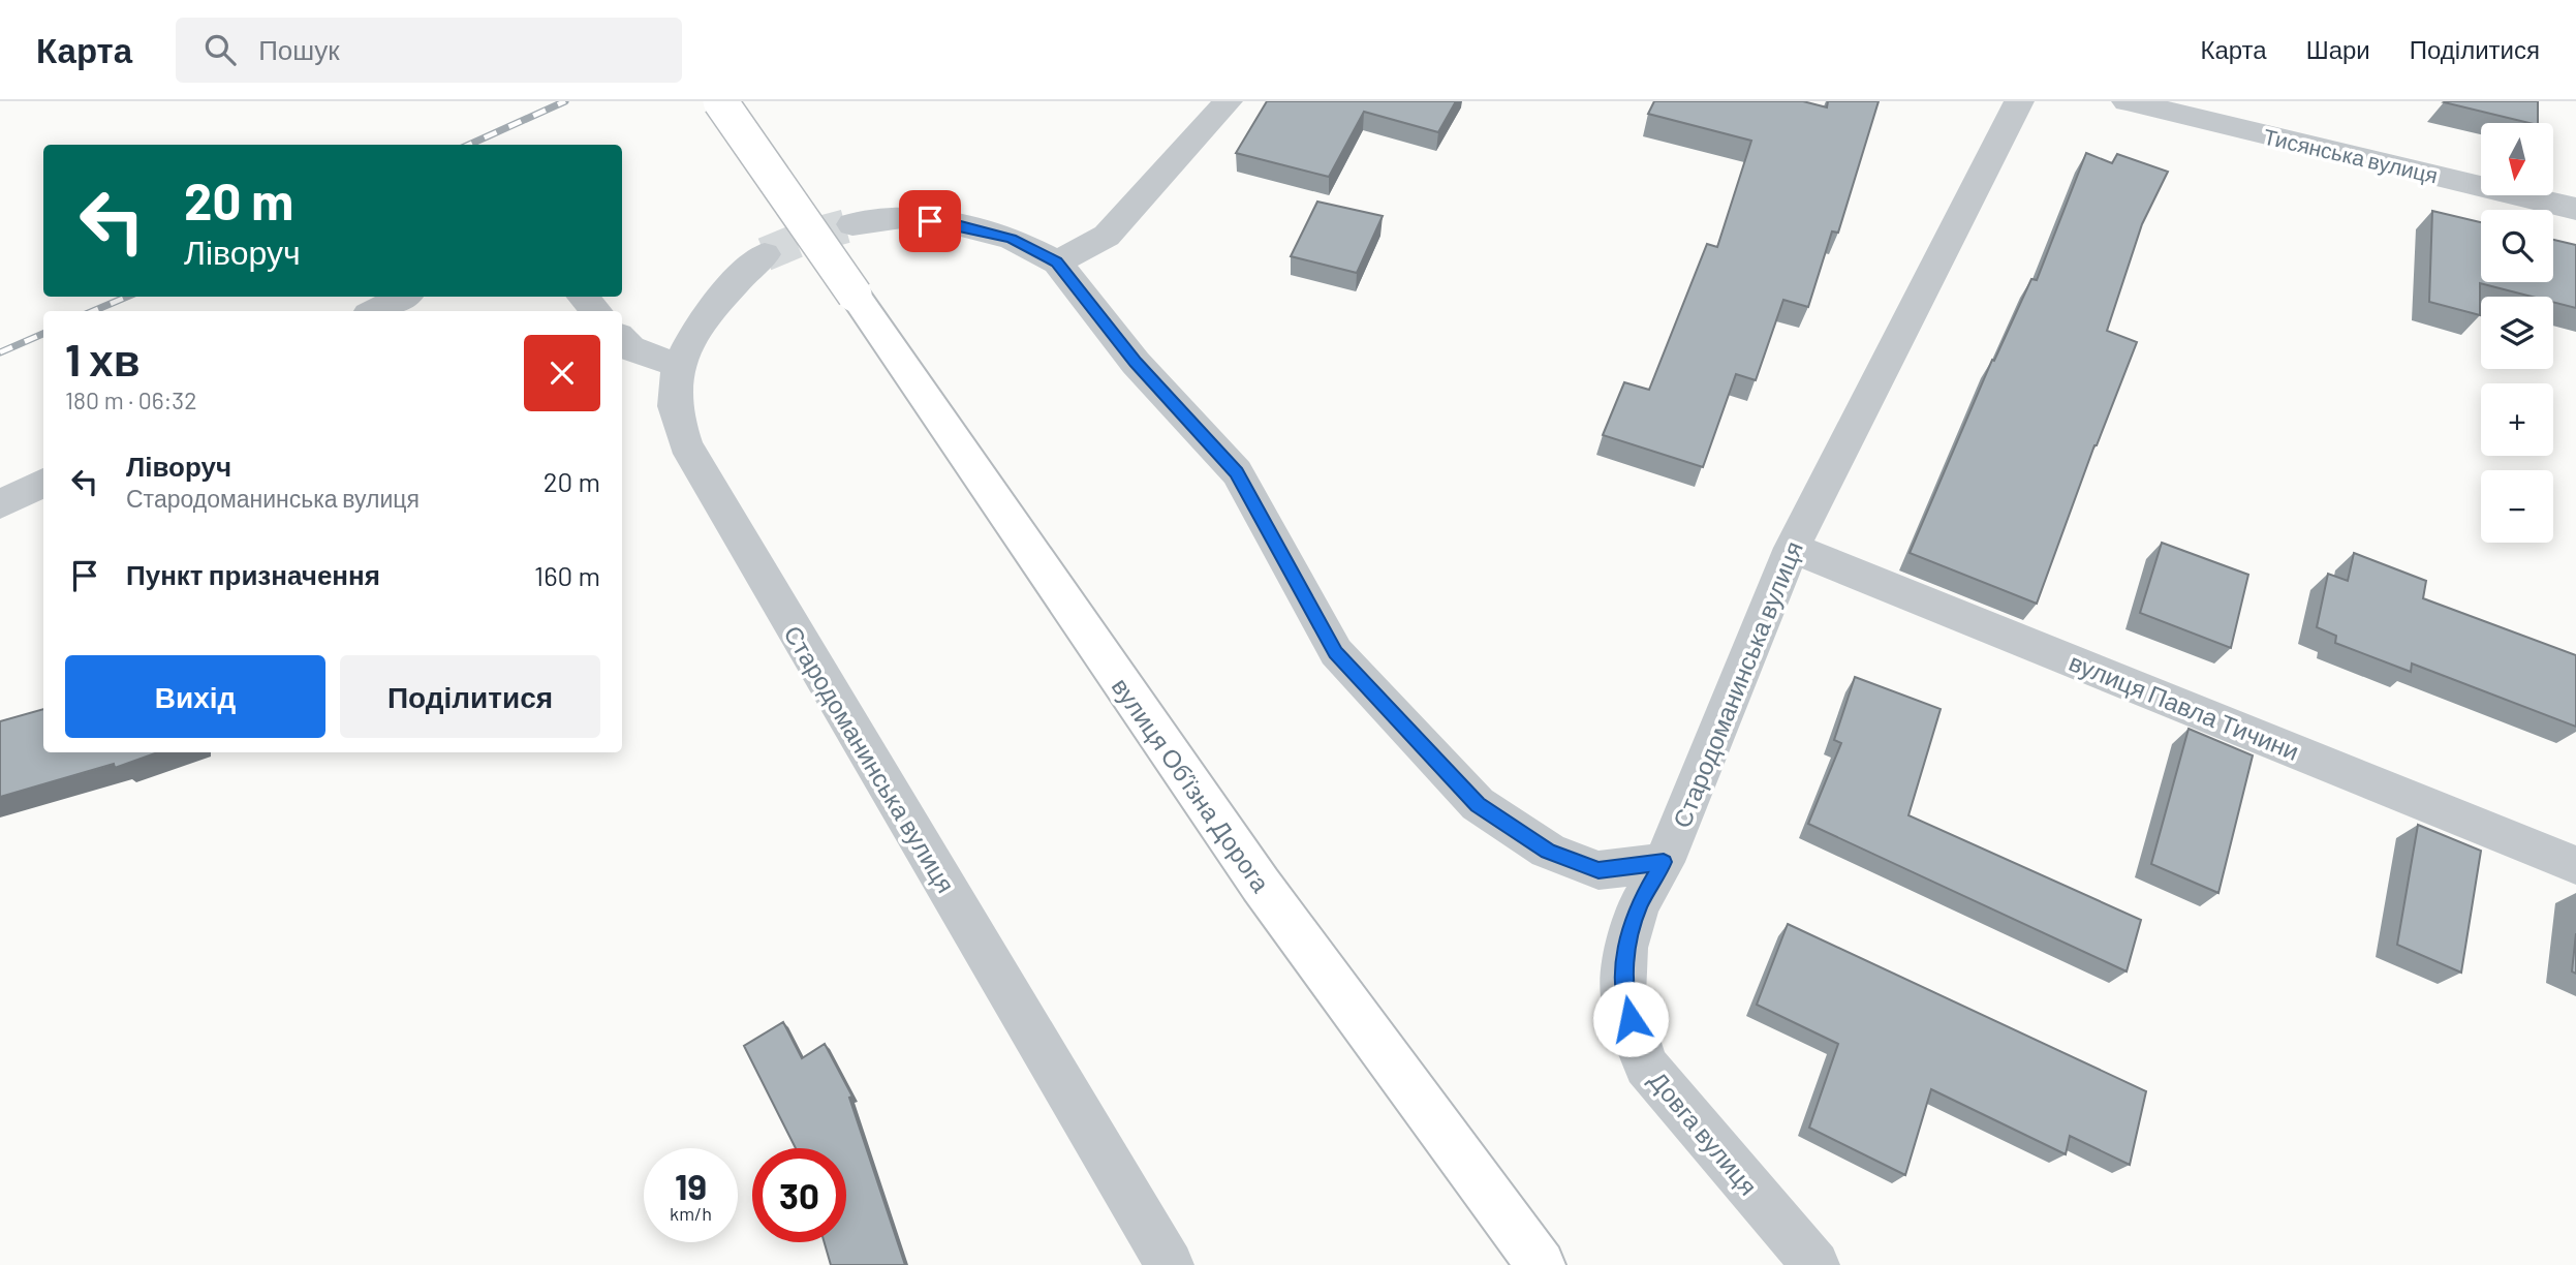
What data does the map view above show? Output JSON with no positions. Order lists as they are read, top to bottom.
{
  "streets": {
    "highway": ["вулиця Обʼїзна Дорога"],
    "street": [
      "Тисянська вулиця",
      "Стародоманинська вулиця",
      "вулиця Павла Тичини",
      "Довга вулиця"
    ]
  },
  "crossings": [
    ["Стародоманинська вулиця", "вулиця Павла Тичини"],
    ["Стародоманинська вулиця", "Довга вулиця"]
  ],
  "north": "bottom",
  "page": {
    "header": "Карта",
    "search": "Пошук",
    "nav": ["Карта", "Шари", "Поділитися"],
    "map_buttons": ["+", "−"],
    "turn": ["20 m", "Ліворуч"],
    "heading": ["1 хв", "180 m · 06:32"],
    "list": [
      {
        "name": "Ліворуч",
        "note": "Стародоманинська вулиця",
        "value": "20 m"
      },
      {
        "name": "Пункт призначення",
        "value": "160 m"
      }
    ],
    "buttons": ["Вихід", "Поділитися"],
    "speed": "19 km/h",
    "limit": "30"
  }
}
